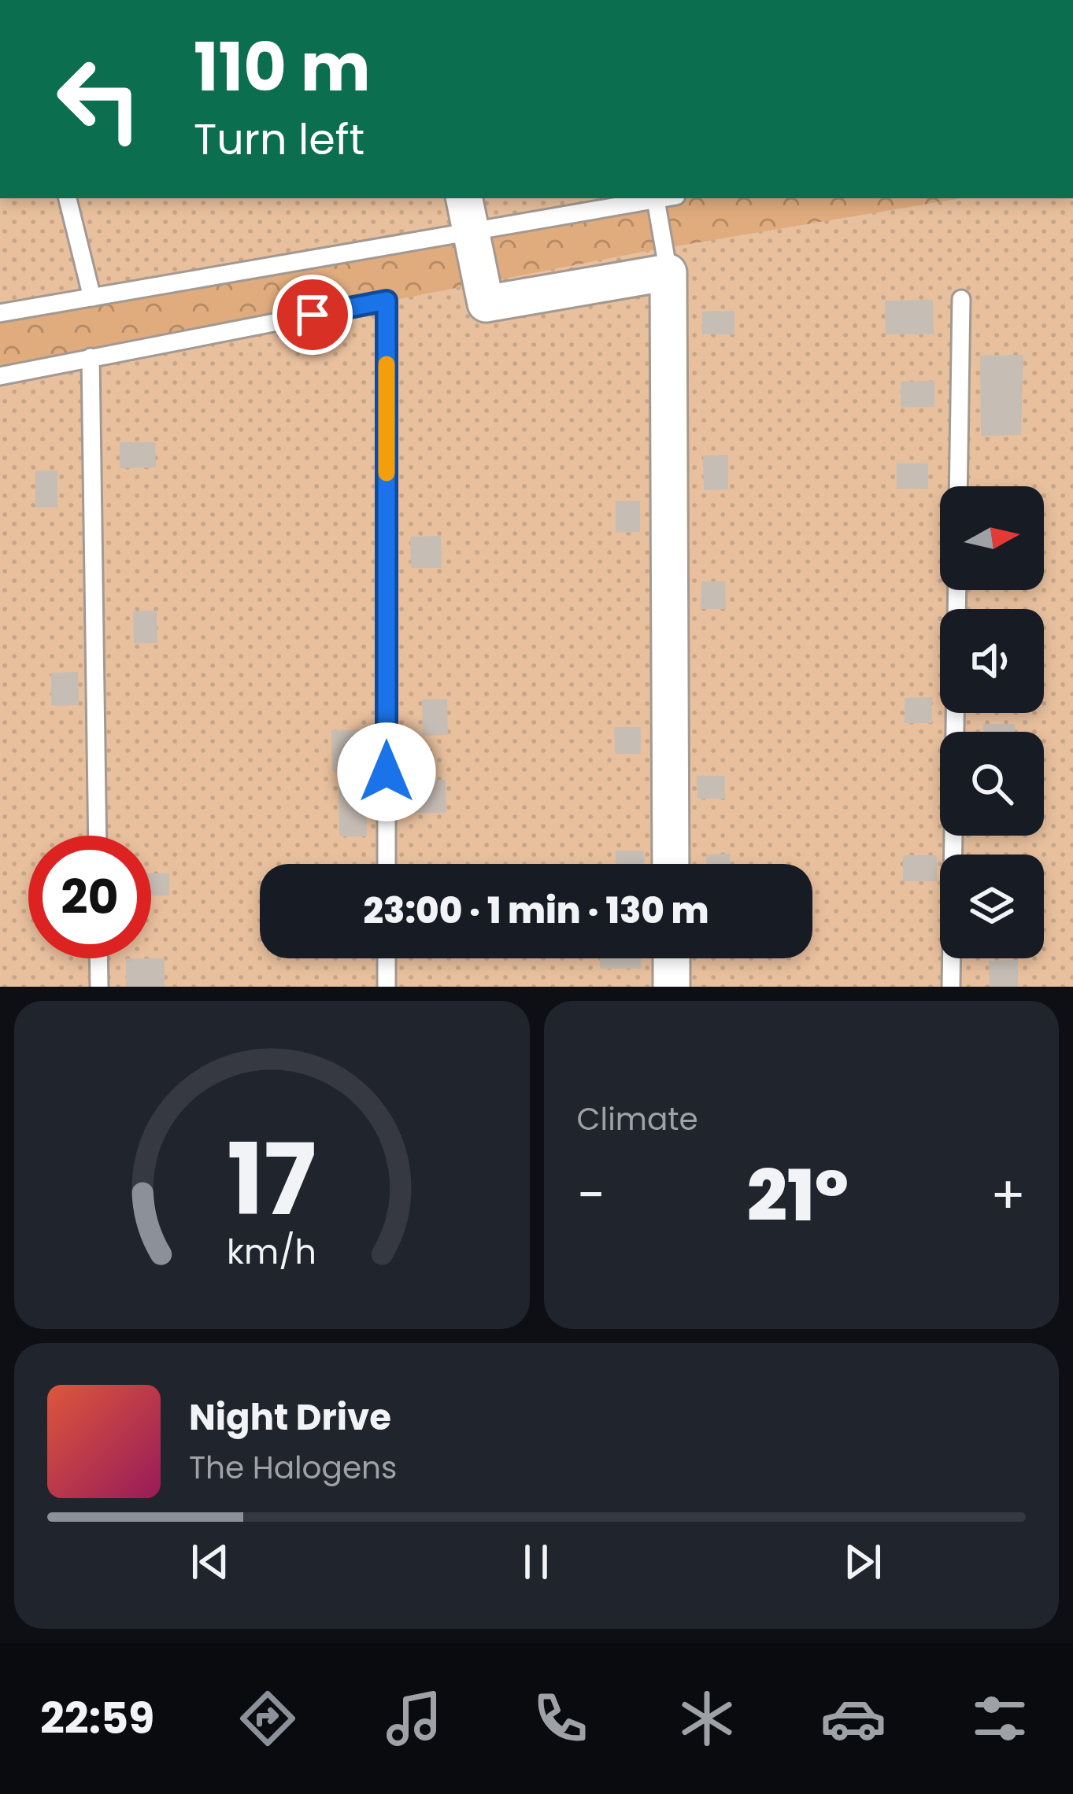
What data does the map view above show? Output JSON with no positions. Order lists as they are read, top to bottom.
{
  "north": "right",
  "page": {
    "turn": ["110 m", "Turn left"],
    "limit": "20",
    "trip": "23:00 · 1 min · 130 m",
    "tile": "Climate",
    "heat": ["−", "21°", "+"],
    "song": ["Night Drive", "The Halogens"],
    "tabs": "22:59",
    "gauge": ["17", "km/h"]
  }
}
